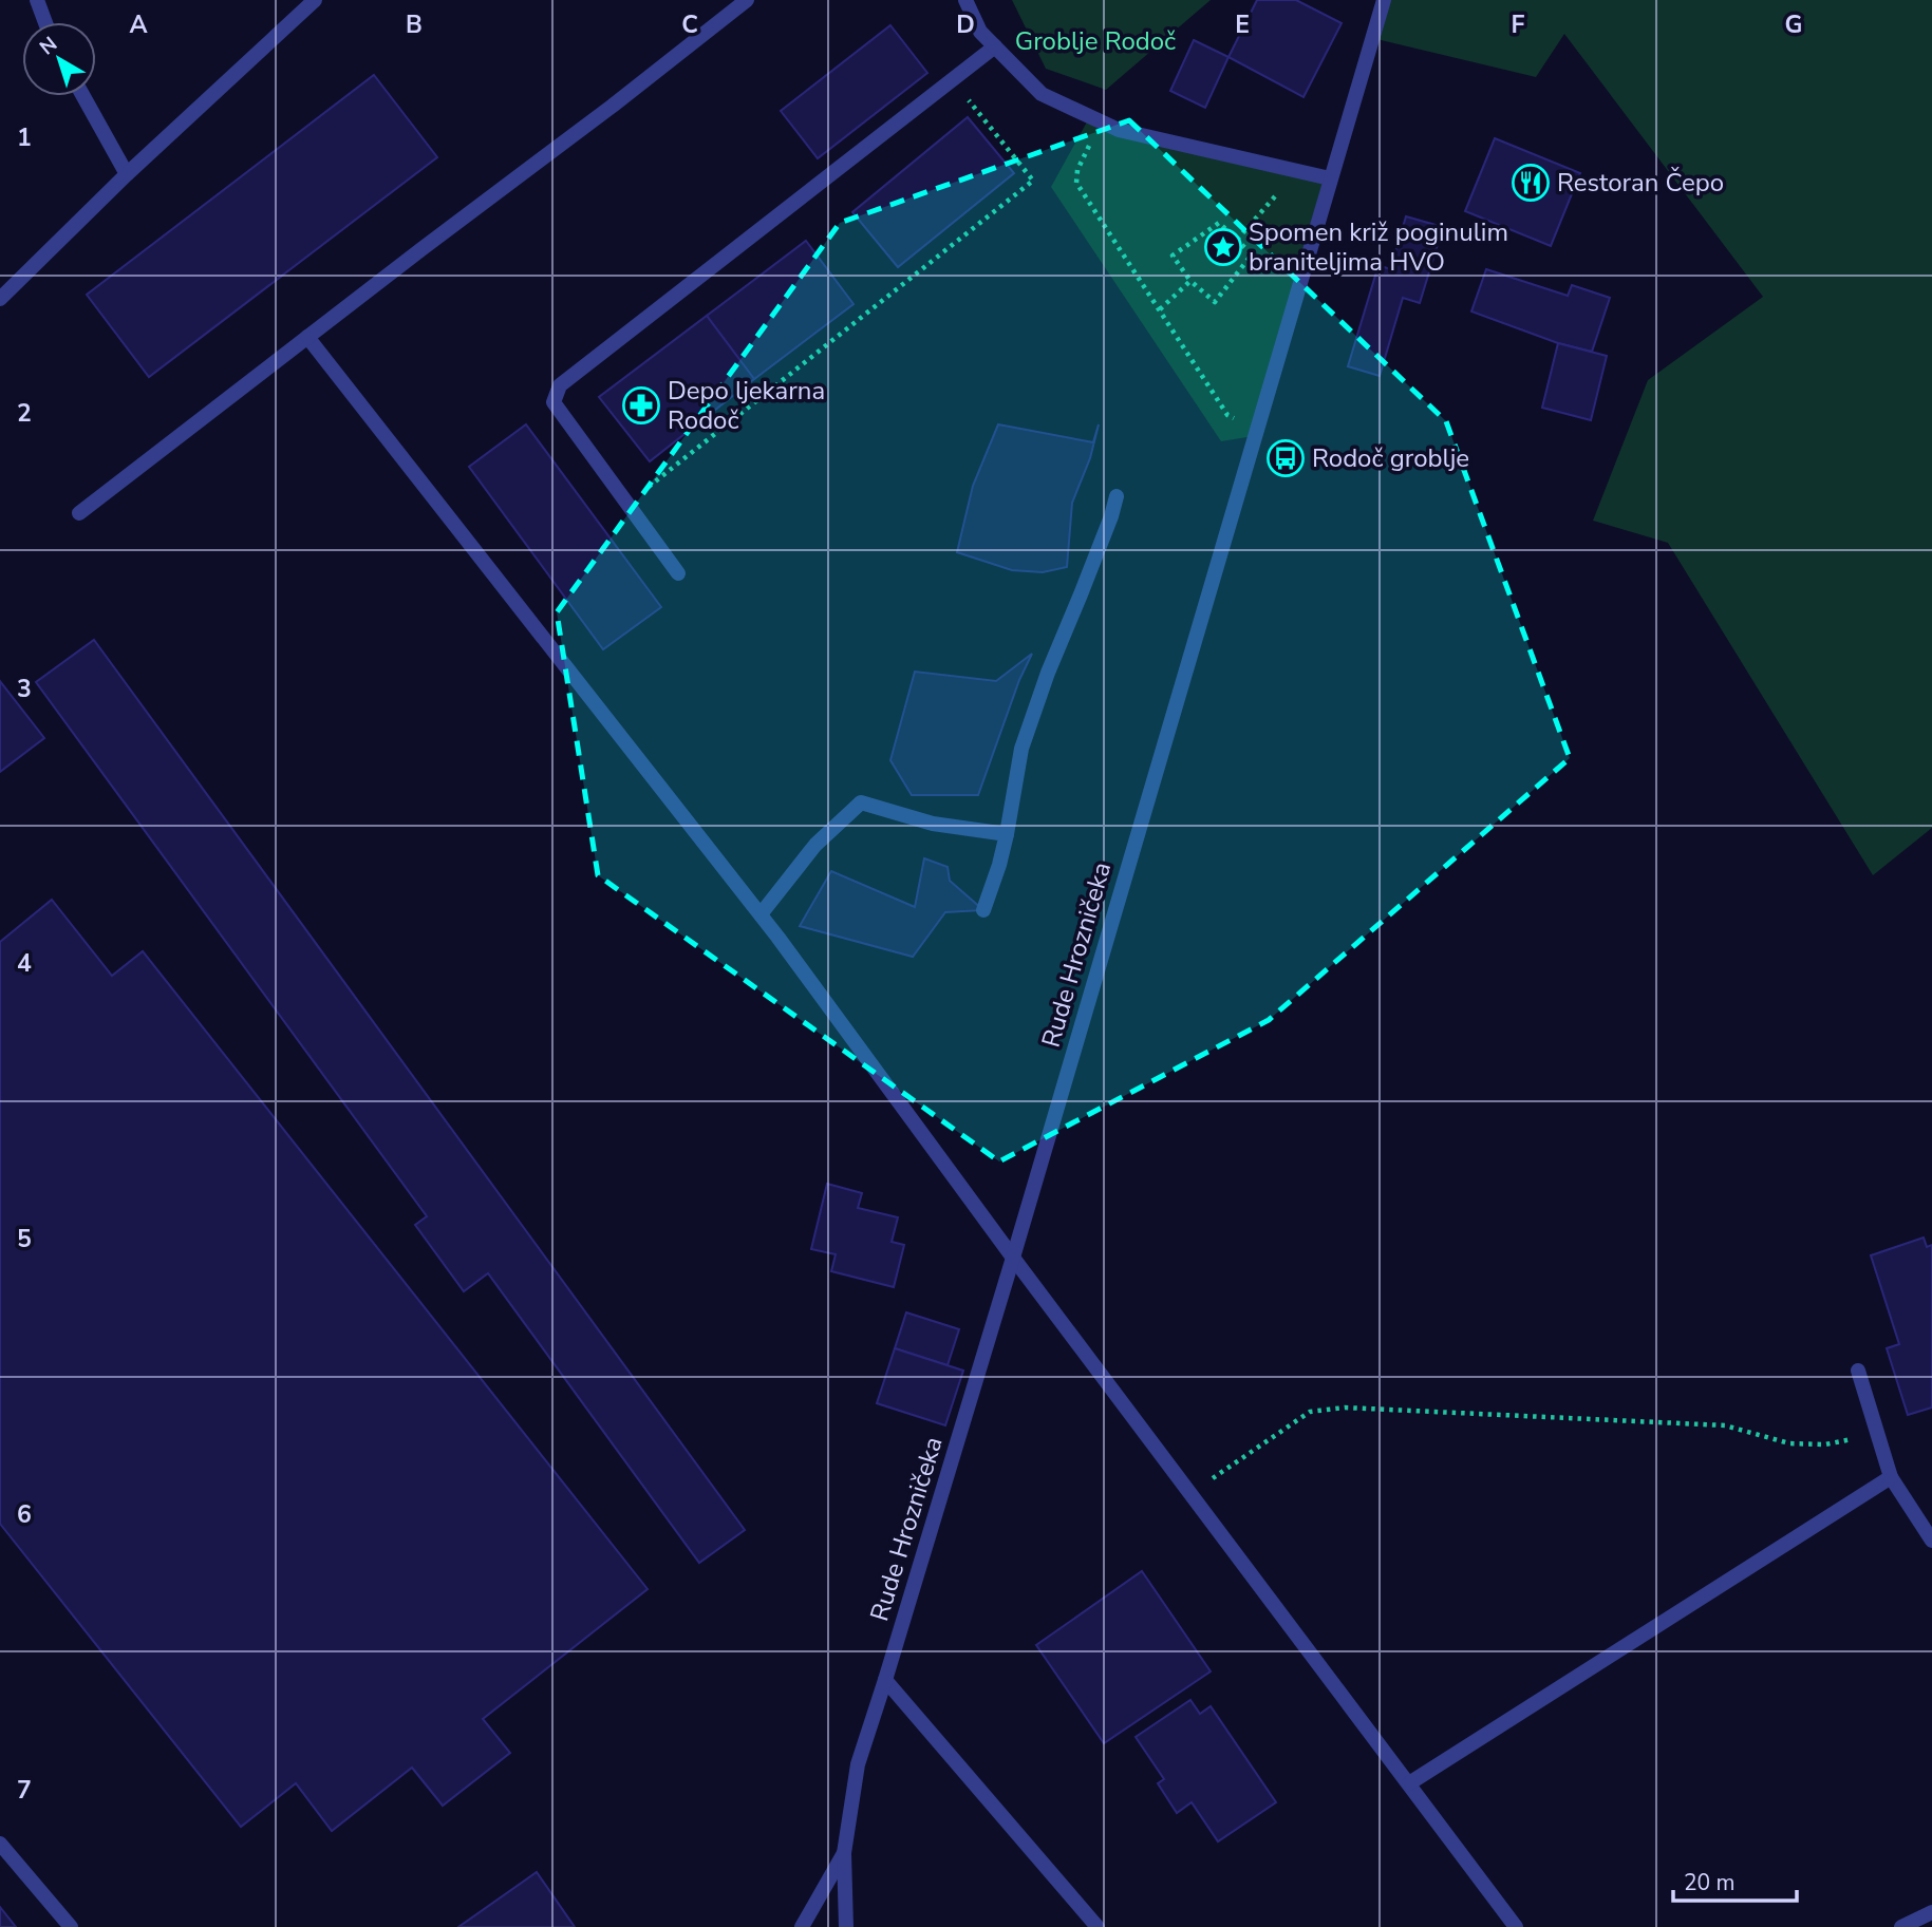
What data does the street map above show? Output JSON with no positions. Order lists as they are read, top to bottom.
{
  "streets": {
    "street": ["Rude Hrozničeka"]
  },
  "parks": ["Groblje Rodoč"],
  "places": {
    "restaurant": ["Restoran Čepo"],
    "place": ["Spomen križ poginulim braniteljima HVO"],
    "pharmacy": ["Depo ljekarna Rodoč"],
    "bus stop": ["Rodoč groblje"]
  },
  "scale_bar": "20 m",
  "north": "top left",
  "grid": {
    "columns": [
      "A",
      "B",
      "C",
      "D",
      "E",
      "F",
      "G"
    ],
    "rows": [
      "1",
      "2",
      "3",
      "4",
      "5",
      "6",
      "7"
    ]
  }
}
